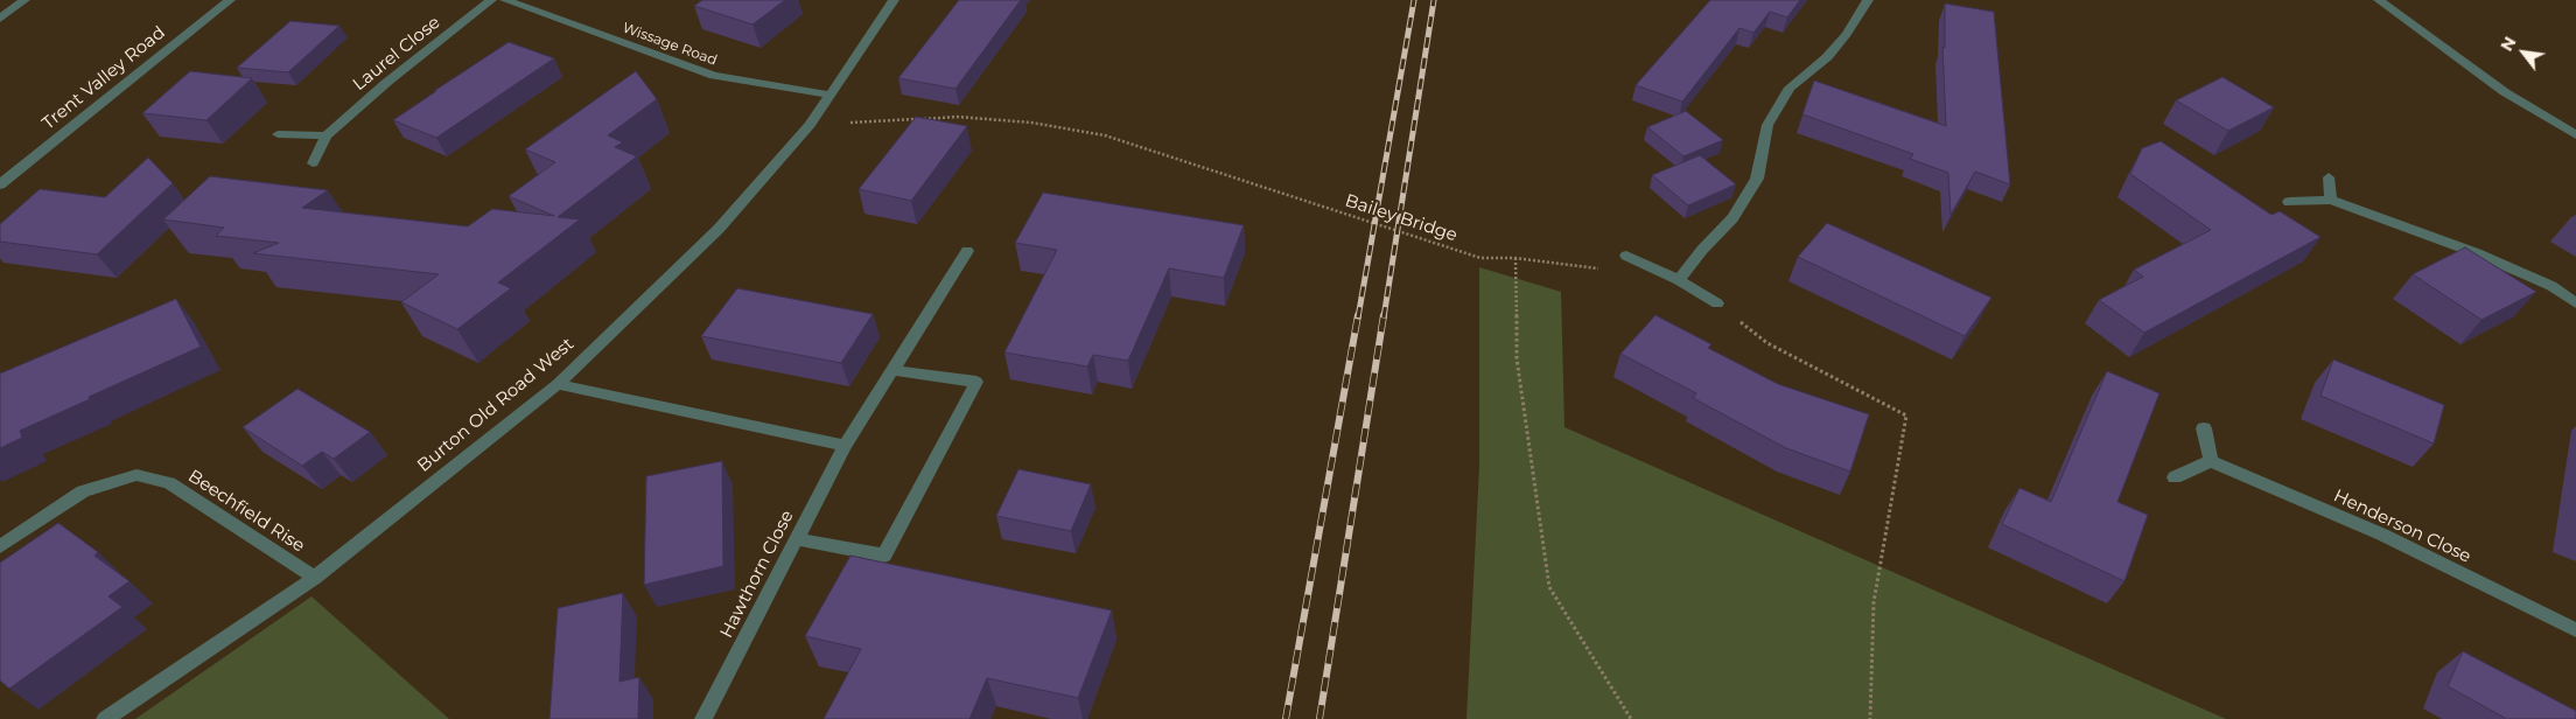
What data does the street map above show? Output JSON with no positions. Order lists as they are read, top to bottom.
{
  "streets": {
    "street": [
      "Wissage Road",
      "Laurel Close",
      "Trent Valley Road",
      "Burton Old Road West",
      "Beechfield Rise",
      "Henderson Close",
      "Hawthorn Close"
    ],
    "path": ["Bailey Bridge"]
  },
  "crossings": [
    ["Wissage Road", "Burton Old Road West"],
    ["Bailey Bridge", "Burton Old Road West"],
    ["Burton Old Road West", "Beechfield Rise"]
  ],
  "north": "top left"
}
